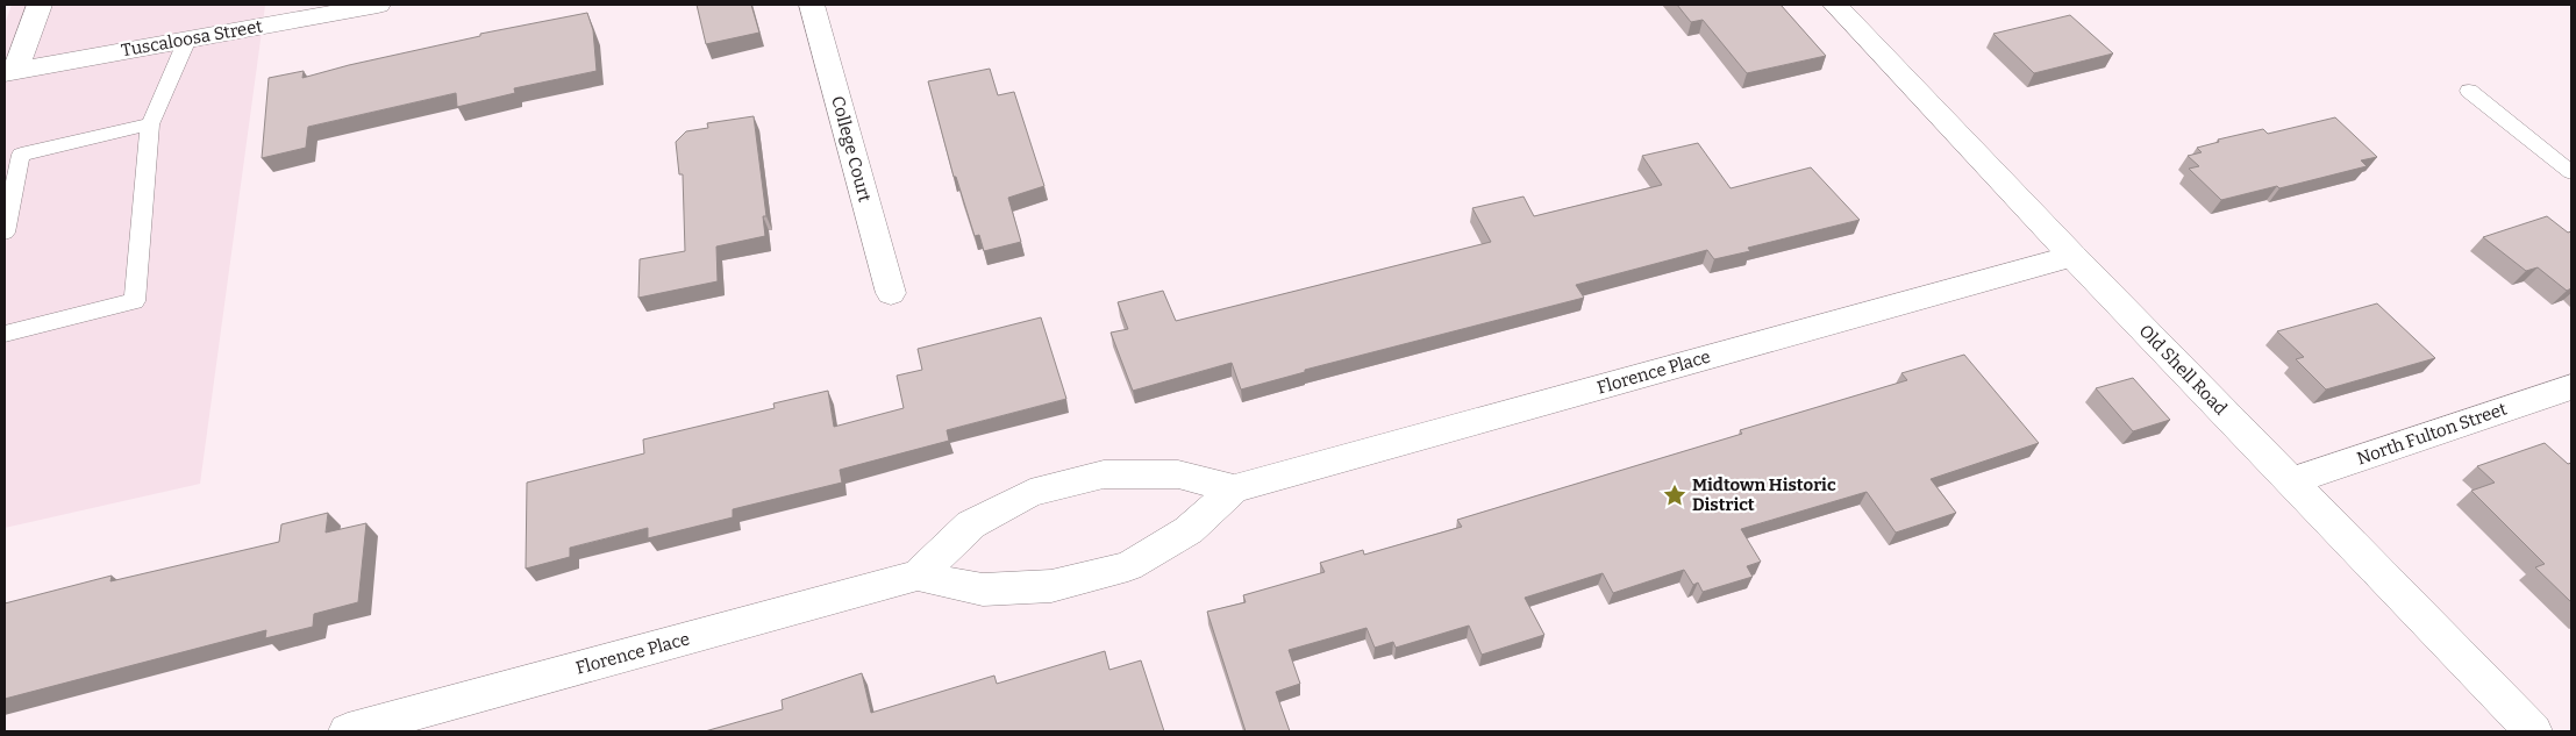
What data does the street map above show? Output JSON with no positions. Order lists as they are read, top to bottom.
{
  "streets": {
    "street": [
      "Tuscaloosa Street",
      "College Court",
      "Old Shell Road",
      "Florence Place",
      "North Fulton Street"
    ]
  },
  "crossings": [
    ["Old Shell Road", "Florence Place"],
    ["Old Shell Road", "North Fulton Street"]
  ],
  "places": {
    "place": ["Midtown Historic District"]
  }
}
